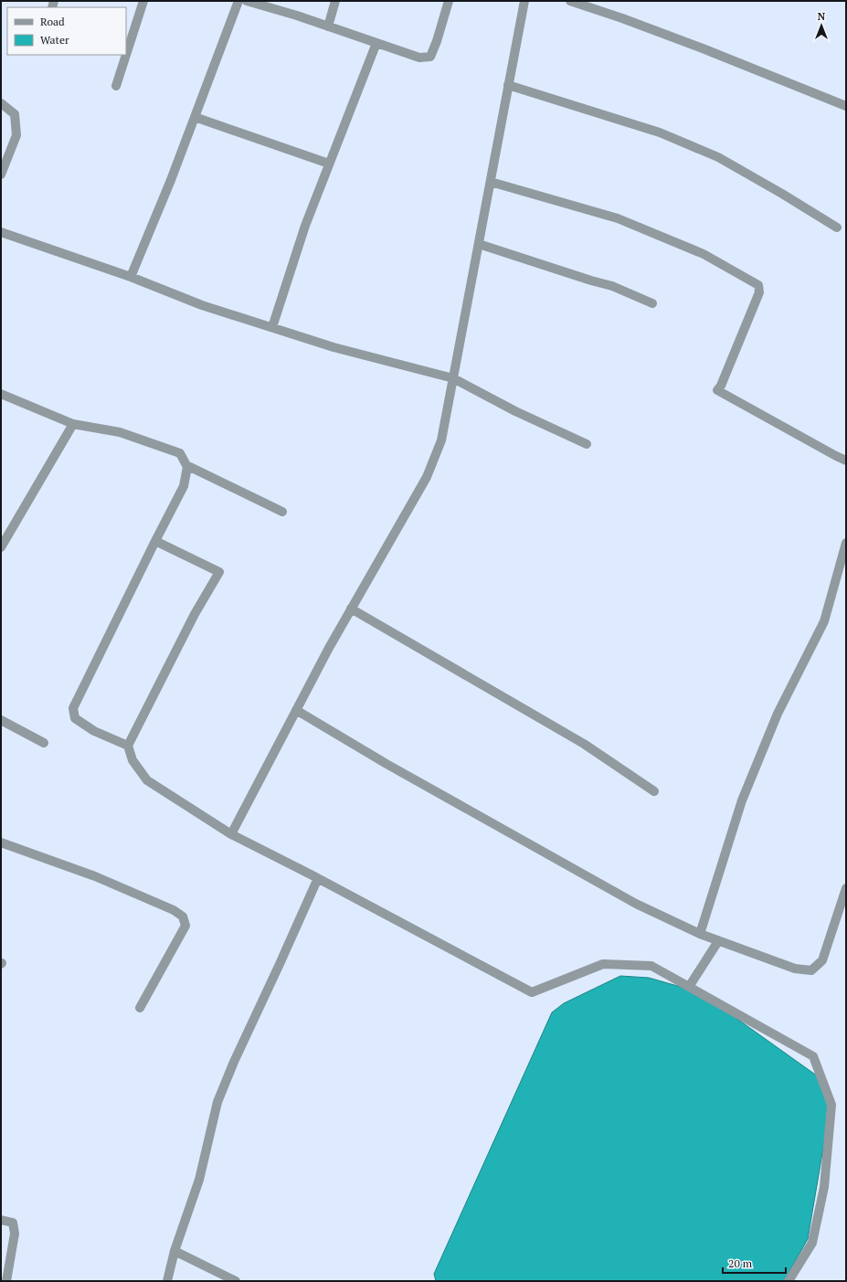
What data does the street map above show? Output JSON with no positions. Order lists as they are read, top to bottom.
{
  "legend": ["Road", "Water"],
  "scale_bar": "20 m",
  "north": "top"
}
